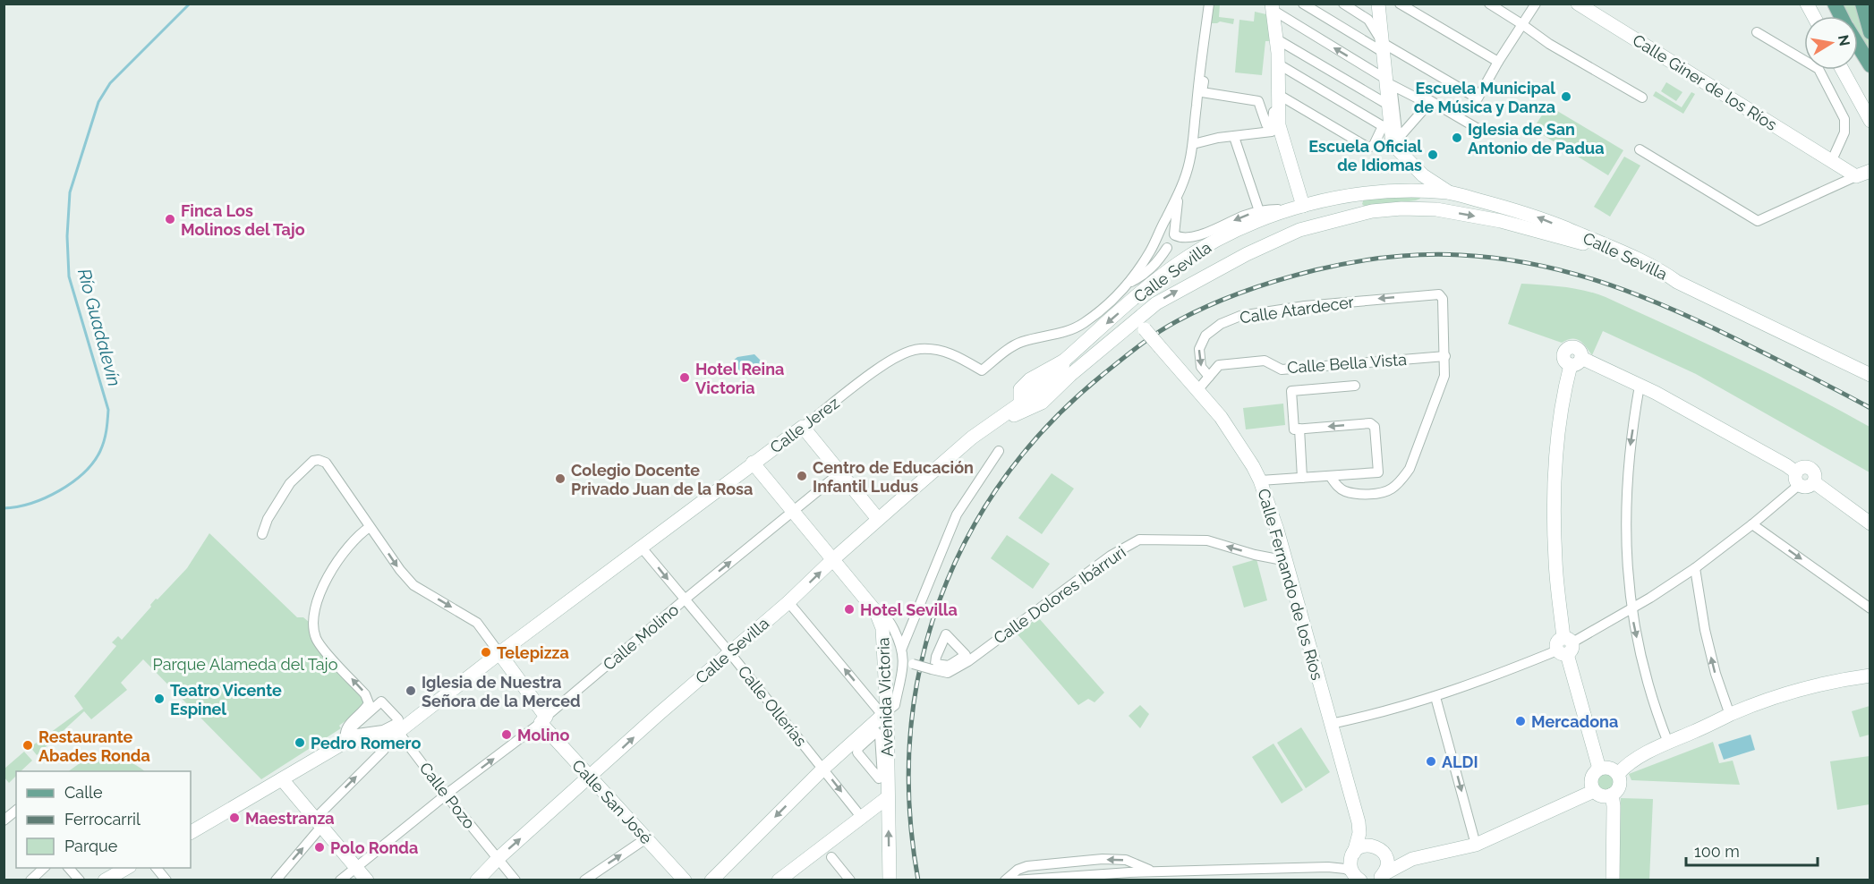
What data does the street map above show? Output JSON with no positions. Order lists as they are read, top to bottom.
{
  "streets": {
    "main road": [
      "Calle Giner de los Ríos",
      "Calle Sevilla",
      "Calle Jerez",
      "Calle Fernando de los Ríos",
      "Avenida Victoria",
      "Calle San José"
    ],
    "street": [
      "Calle Atardecer",
      "Calle Bella Vista",
      "Calle Dolores Ibárruri",
      "Calle Molino",
      "Calle Ollerías",
      "Calle Pozo"
    ]
  },
  "crossings": [
    ["Calle Sevilla", "Calle Fernando de los Ríos"],
    ["Calle Sevilla", "Avenida Victoria"],
    ["Calle Sevilla", "Calle Ollerías"],
    ["Calle Sevilla", "Calle Pozo"],
    ["Calle Sevilla", "Calle San José"],
    ["Calle Atardecer", "Calle Bella Vista"],
    ["Calle Bella Vista", "Calle Fernando de los Ríos"],
    ["Calle Jerez", "Avenida Victoria"],
    ["Calle Jerez", "Calle Ollerías"],
    ["Calle Jerez", "Calle Pozo"],
    ["Calle Jerez", "Calle San José"],
    ["Calle Fernando de los Ríos", "Calle Dolores Ibárruri"],
    ["Calle Molino", "Avenida Victoria"],
    ["Calle Molino", "Calle Ollerías"],
    ["Calle Molino", "Calle Pozo"],
    ["Calle Molino", "Calle San José"]
  ],
  "one_way": ["Calle Dolores Ibárruri", "Calle Molino", "Calle Ollerías"],
  "water": ["Río Guadalevín"],
  "parks": ["Parque Alameda del Tajo"],
  "places": [
    "Escuela Municipal de Música y Danza",
    "Iglesia de San Antonio de Padua",
    "Escuela Oficial de Idiomas",
    "Finca Los Molinos del Tajo",
    "Hotel Reina Victoria",
    "Centro de Educación Infantil Ludus",
    "Colegio Docente Privado Juan de la Rosa",
    "Hotel Sevilla",
    "Telepizza",
    "Iglesia de Nuestra Señora de la Merced",
    "Teatro Vicente Espinel",
    "Mercadona",
    "Molino",
    "Pedro Romero",
    "Restaurante Abades Ronda",
    "ALDI",
    "Maestranza",
    "Polo Ronda"
  ],
  "legend": ["Calle", "Ferrocarril", "Parque"],
  "scale_bar": "100 m",
  "north": "right"
}
